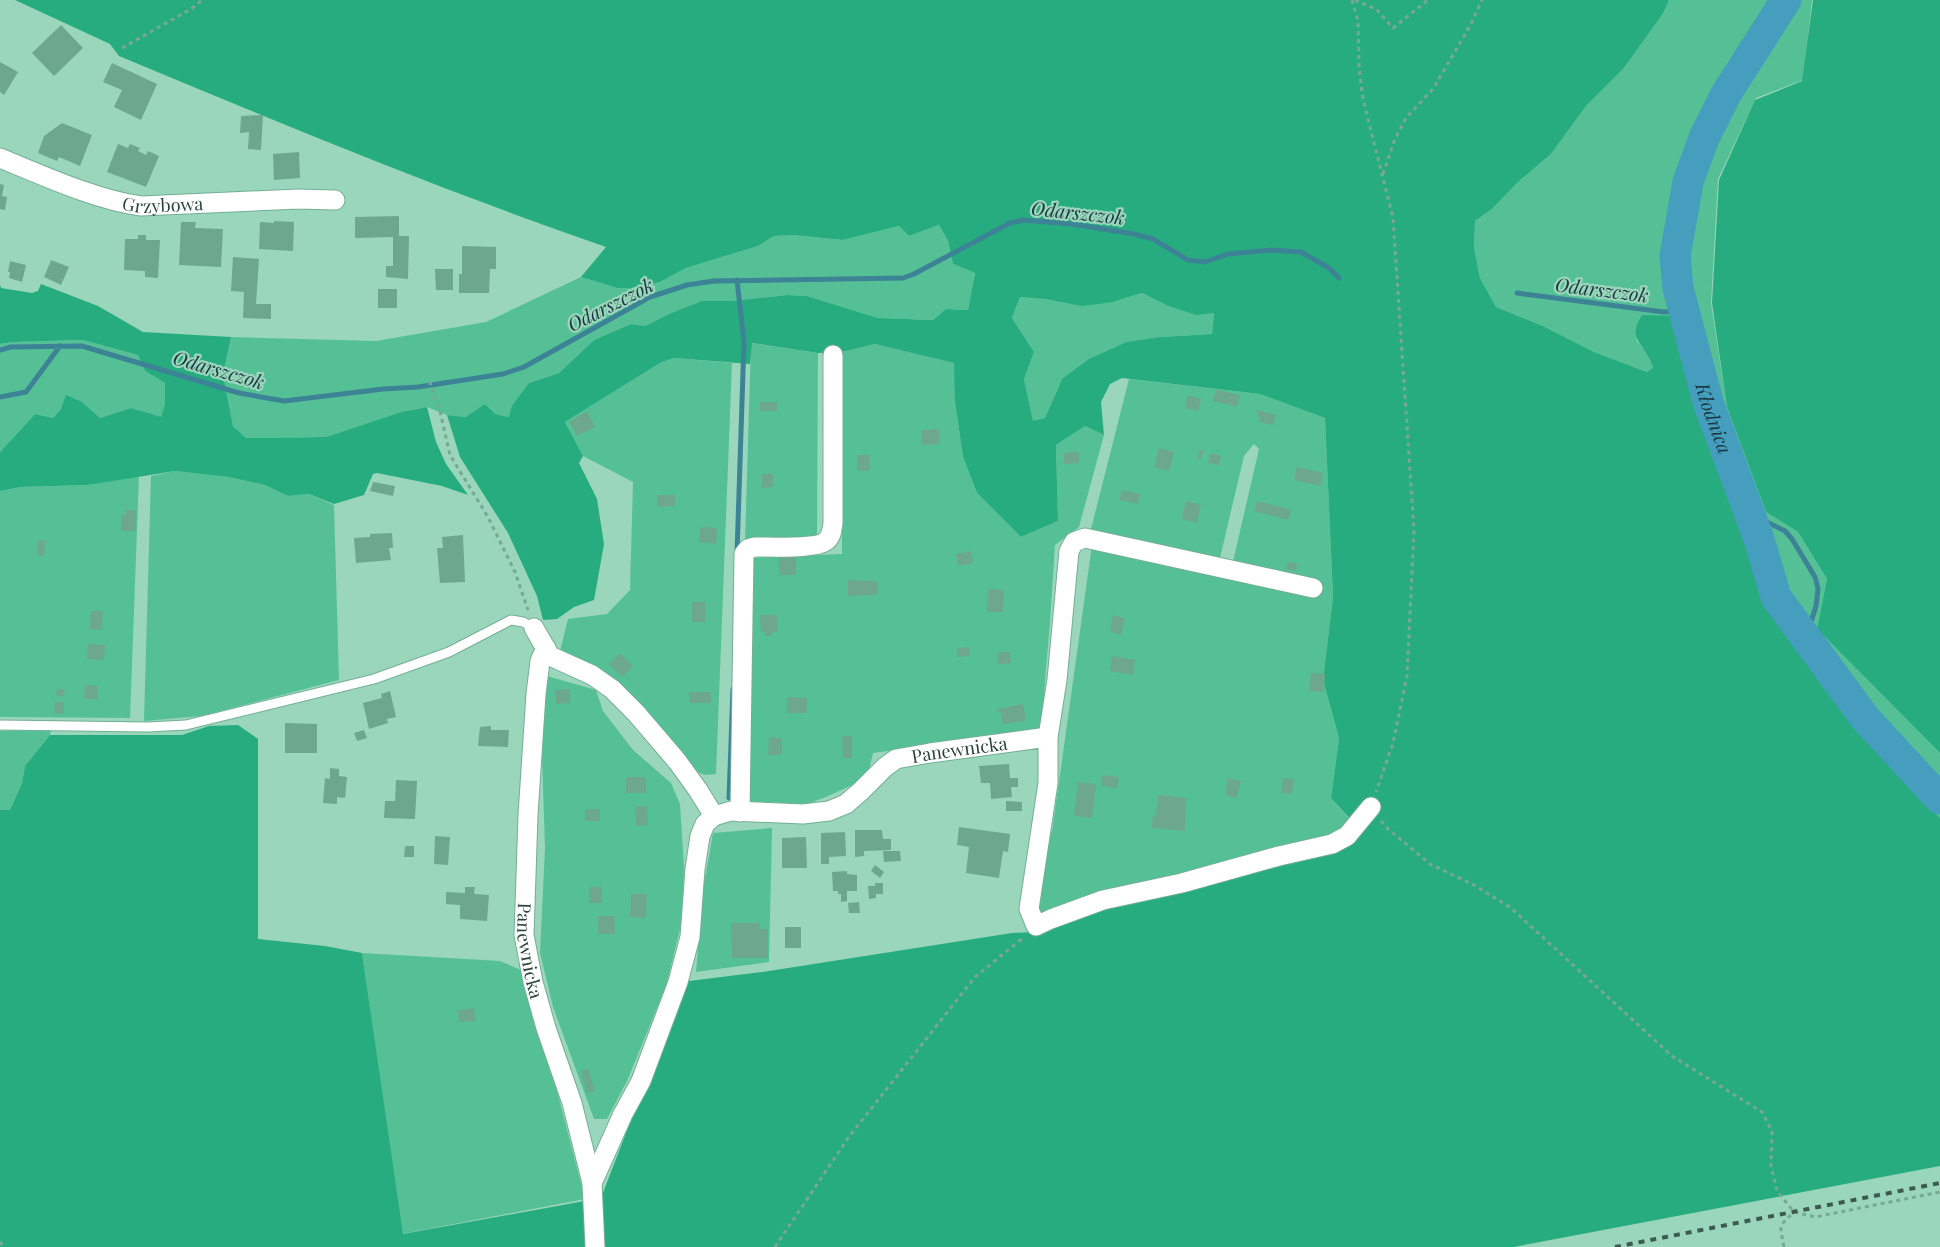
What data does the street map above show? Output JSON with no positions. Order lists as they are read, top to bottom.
{
  "streets": {
    "street": ["Grzybowa", "Panewnicka"]
  },
  "water": ["Odarszczok", "Kłodnica"]
}
